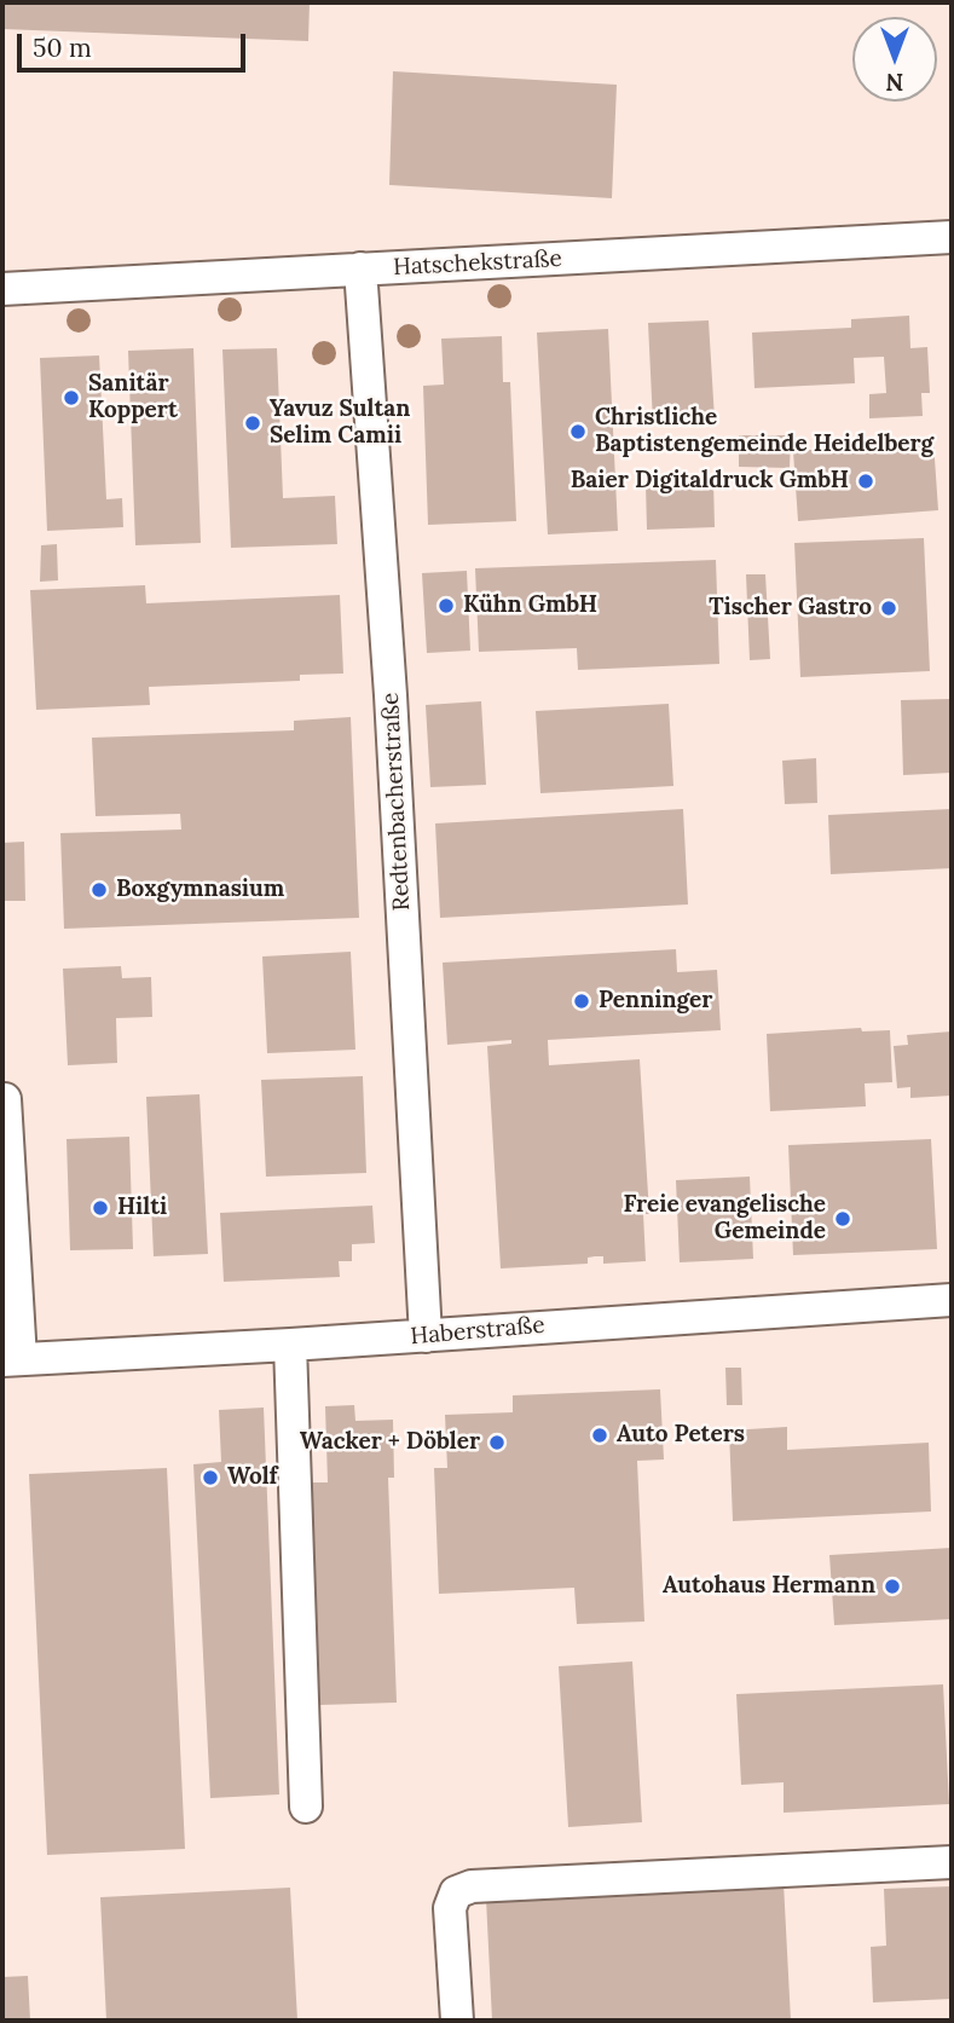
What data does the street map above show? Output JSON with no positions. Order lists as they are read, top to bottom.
{
  "streets": {
    "street": ["Hatschekstraße", "Redtenbacherstraße", "Haberstraße"]
  },
  "crossings": [
    ["Hatschekstraße", "Redtenbacherstraße"],
    ["Redtenbacherstraße", "Haberstraße"]
  ],
  "places": [
    "Sanitär Koppert",
    "Yavuz Sultan Selim Camii",
    "Christliche Baptistengemeinde Heidelberg",
    "Baier Digitaldruck GmbH",
    "Kühn GmbH",
    "Tischer Gastro",
    "Boxgymnasium",
    "Penninger",
    "Hilti",
    "Freie evangelische Gemeinde",
    "Auto Peters",
    "Wacker + Döbler",
    "Wolf",
    "Autohaus Hermann"
  ],
  "scale_bar": "50 m",
  "north": "bottom"
}
